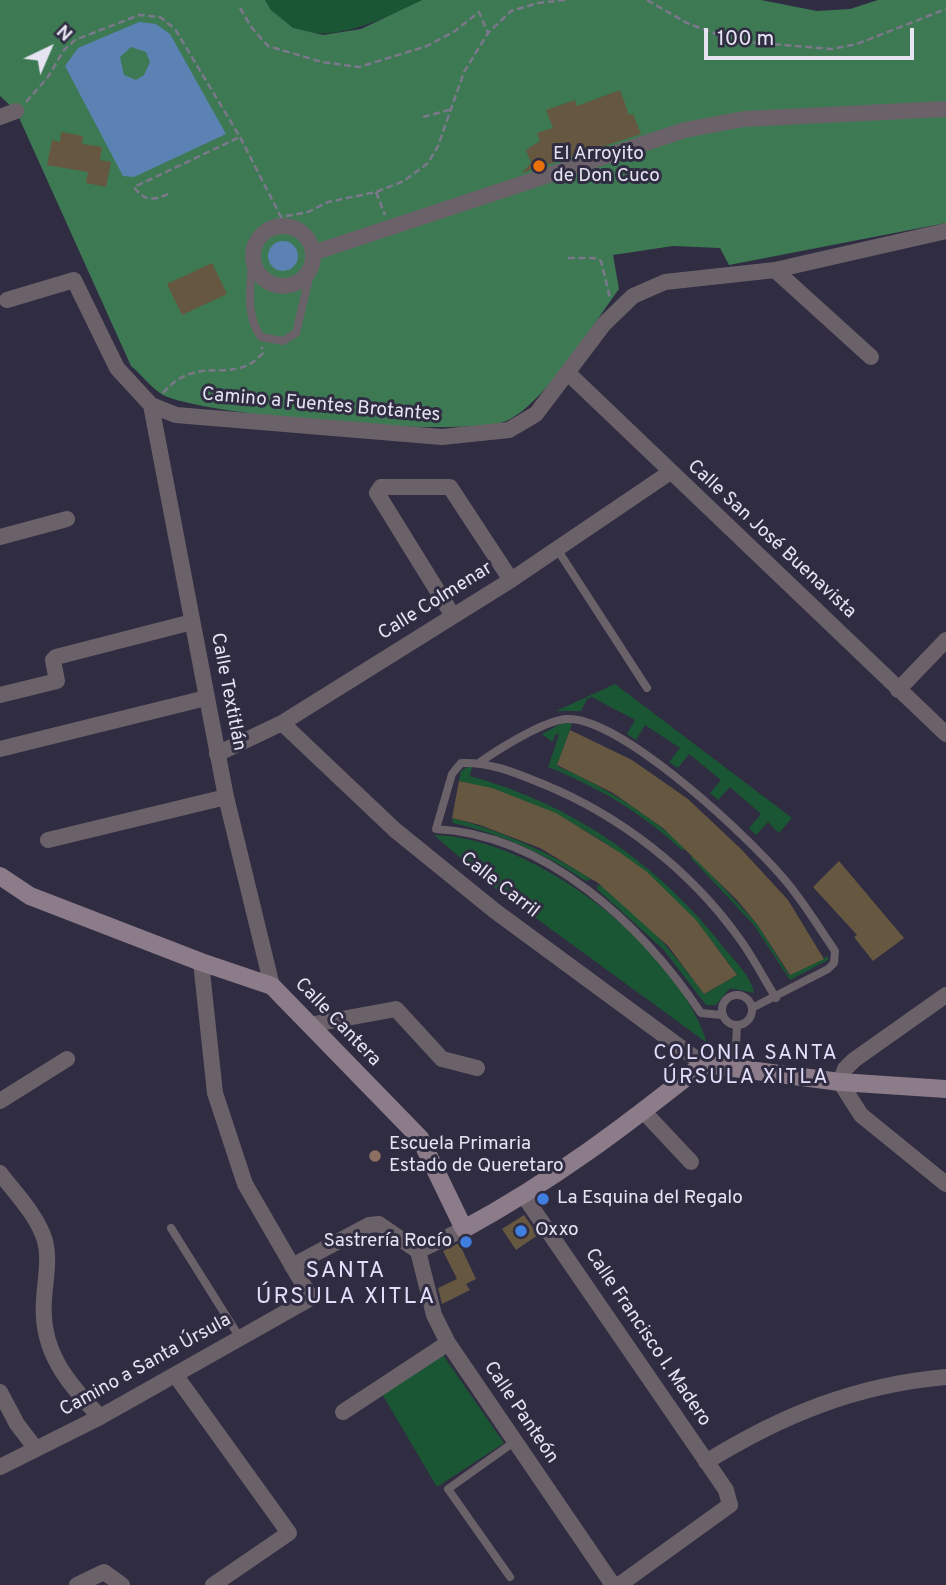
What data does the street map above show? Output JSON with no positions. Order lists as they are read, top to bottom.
{
  "streets": {
    "street": [
      "Camino a Fuentes Brotantes",
      "Calle San José Buenavista",
      "Calle Colmenar",
      "Calle Textitlán",
      "Calle Carril",
      "Calle Cantera",
      "Calle Francisco I. Madero",
      "Camino a Santa Úrsula",
      "Calle Panteón"
    ]
  },
  "crossings": [
    ["Camino a Fuentes Brotantes", "Calle San José Buenavista"],
    ["Camino a Fuentes Brotantes", "Calle Textitlán"],
    ["Calle San José Buenavista", "Calle Colmenar"],
    ["Calle Colmenar", "Calle Textitlán"],
    ["Calle Colmenar", "Calle Carril"],
    ["Calle Textitlán", "Calle Cantera"]
  ],
  "districts": ["COLONIA SANTA ÚRSULA XITLA", "SANTA ÚRSULA XITLA"],
  "places": [
    "El Arroyito de Don Cuco",
    "Escuela Primaria Estado de Queretaro",
    "La Esquina del Regalo",
    "Oxxo",
    "Sastrería Rocío"
  ],
  "scale_bar": "100 m",
  "north": "top right"
}
